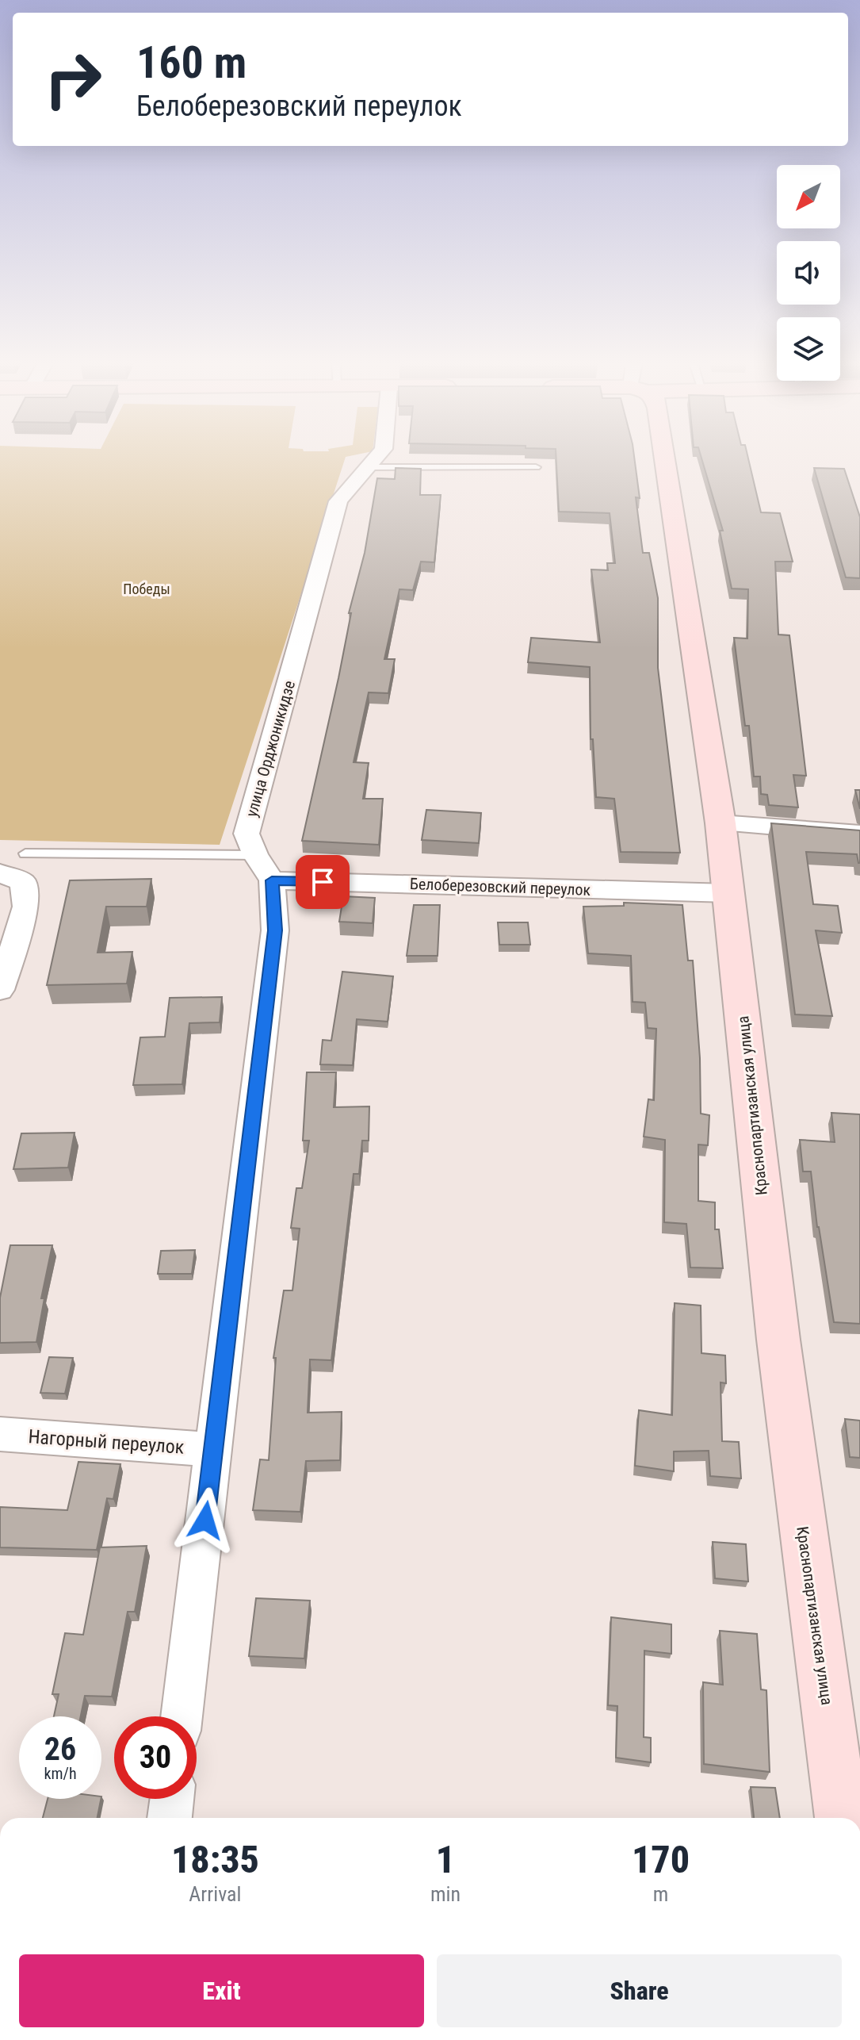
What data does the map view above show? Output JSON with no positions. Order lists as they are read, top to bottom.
{
  "streets": {
    "street": [
      "улица Орджоникидзе",
      "Белоберезовский переулок",
      "Краснопартизанская улица",
      "Нагорный переулок"
    ]
  },
  "crossings": [
    ["улица Орджоникидзе", "Белоберезовский переулок"],
    ["улица Орджоникидзе", "Нагорный переулок"],
    ["Белоберезовский переулок", "Краснопартизанская улица"]
  ],
  "parks": ["Победы"],
  "north": "bottom left",
  "page": {
    "turn": ["160 m", "Белоберезовский переулок"],
    "speed": "26 km/h",
    "limit": "30",
    "eta": [
      "18:35",
      "Arrival",
      "1",
      "min",
      "170",
      "m"
    ],
    "buttons": ["Exit", "Share"]
  }
}
